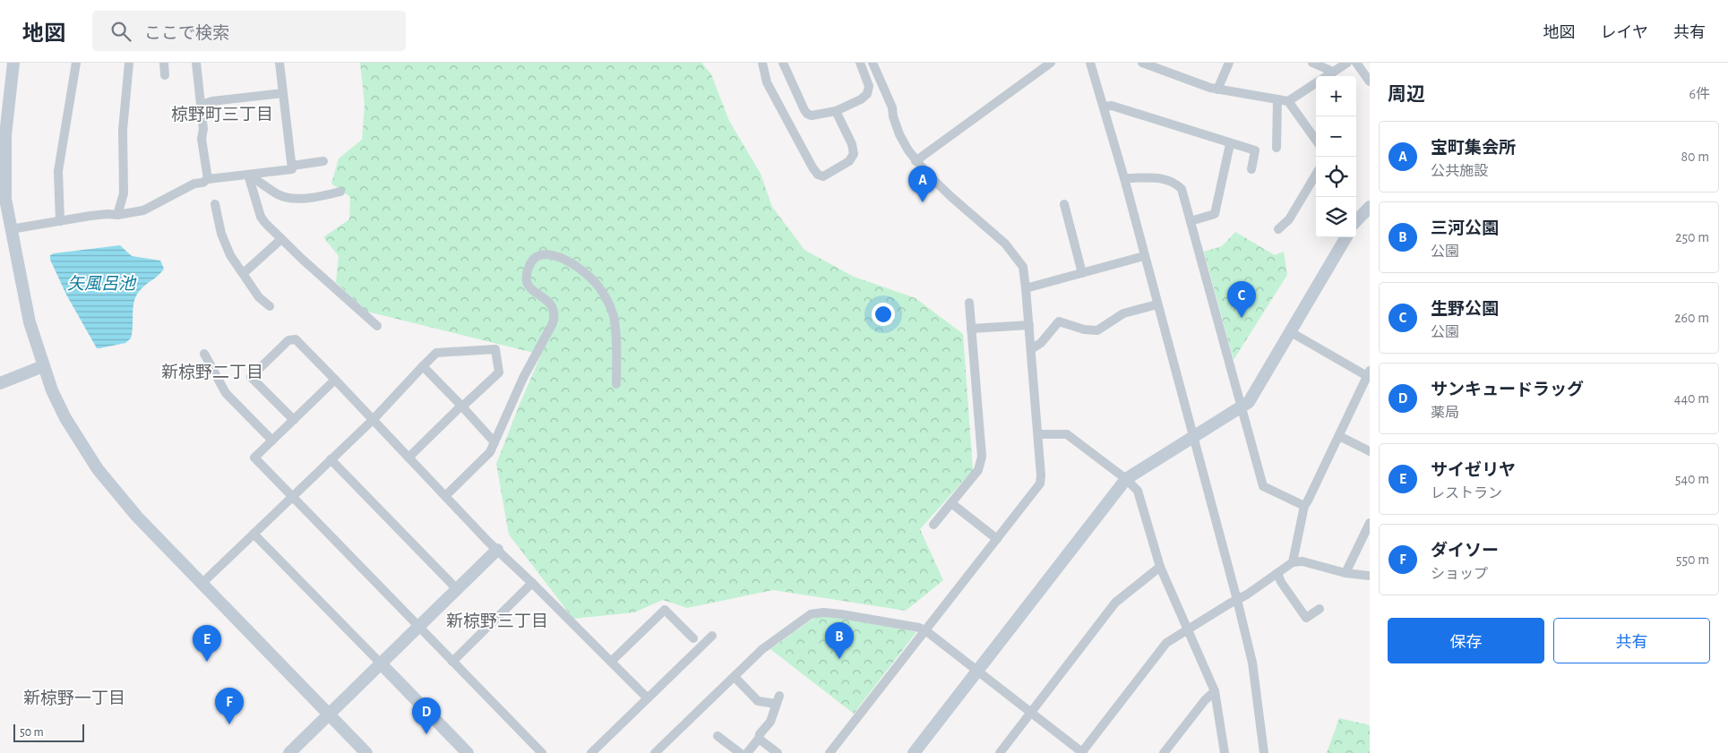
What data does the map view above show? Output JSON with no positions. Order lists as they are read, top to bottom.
{
  "districts": [
    "椋野町三丁目",
    "新椋野二丁目",
    "新椋野三丁目",
    "新椋野一丁目"
  ],
  "water": ["矢風呂池"],
  "scale_bar": "50 m",
  "page": {
    "header": "地図",
    "search": "ここで検索",
    "nav": ["地図", "レイヤ", "共有"],
    "heading": ["周辺", "6件"],
    "map_buttons": ["+", "−"],
    "list": [
      {
        "mark": "A",
        "name": "宝町集会所",
        "note": "公共施設",
        "value": "80 m"
      },
      {
        "mark": "B",
        "name": "三河公園",
        "note": "公園",
        "value": "250 m"
      },
      {
        "mark": "C",
        "name": "生野公園",
        "note": "公園",
        "value": "260 m"
      },
      {
        "mark": "D",
        "name": "サンキュードラッグ",
        "note": "薬局",
        "value": "440 m"
      },
      {
        "mark": "E",
        "name": "サイゼリヤ",
        "note": "レストラン",
        "value": "540 m"
      },
      {
        "mark": "F",
        "name": "ダイソー",
        "note": "ショップ",
        "value": "550 m"
      }
    ],
    "pins": [
      "A",
      "C",
      "B",
      "E",
      "F",
      "D"
    ],
    "buttons": ["保存", "共有"],
    "scale": "50 m"
  }
}
